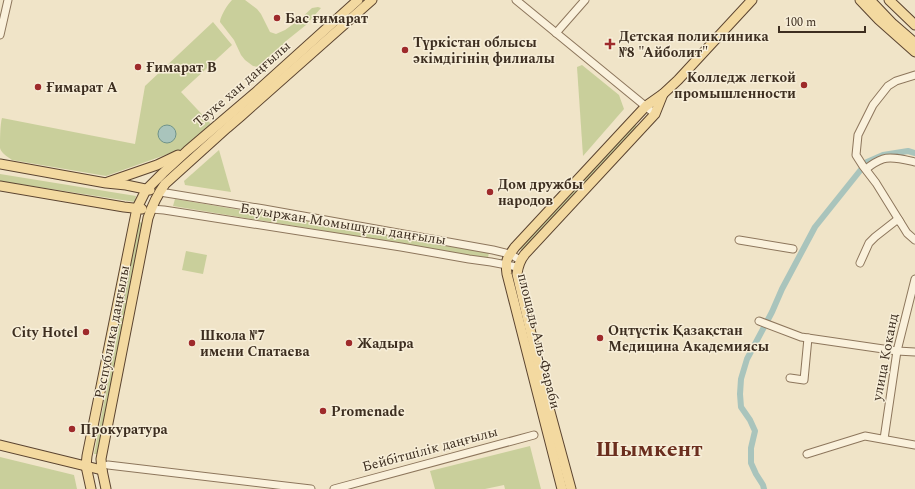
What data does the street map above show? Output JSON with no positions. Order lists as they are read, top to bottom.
{
  "streets": {
    "main road": ["Тәуке хан даңғылы", "Республика даңғылы", "площадь Аль-Фараби"],
    "street": ["Бауыржан Момышұлы даңғылы", "улица Коканд", "Бейбітшілік даңғылы"]
  },
  "crossings": [
    ["Тәуке хан даңғылы", "Бауыржан Момышұлы даңғылы"],
    ["Тәуке хан даңғылы", "Республика даңғылы"],
    ["Бауыржан Момышұлы даңғылы", "Республика даңғылы"],
    ["Бауыржан Момышұлы даңғылы", "площадь Аль-Фараби"]
  ],
  "districts": ["Шымкент"],
  "places": {
    "other": [
      "Бас ғимарат",
      "Түркістан облысы әкімдігінің филиалы",
      "Ғимарат В",
      "Колледж легкой промышленности",
      "Ғимарат А",
      "Дом дружбы народов",
      "City Hotel",
      "Оңтүстік Қазақстан Медицина Академиясы",
      "Школа №7 имени Спатаева",
      "Жадыра",
      "Promenade",
      "Прокуратура"
    ],
    "health": ["Детская поликлиника №8 \"Айболит\""]
  },
  "scale_bar": "100 m"
}
